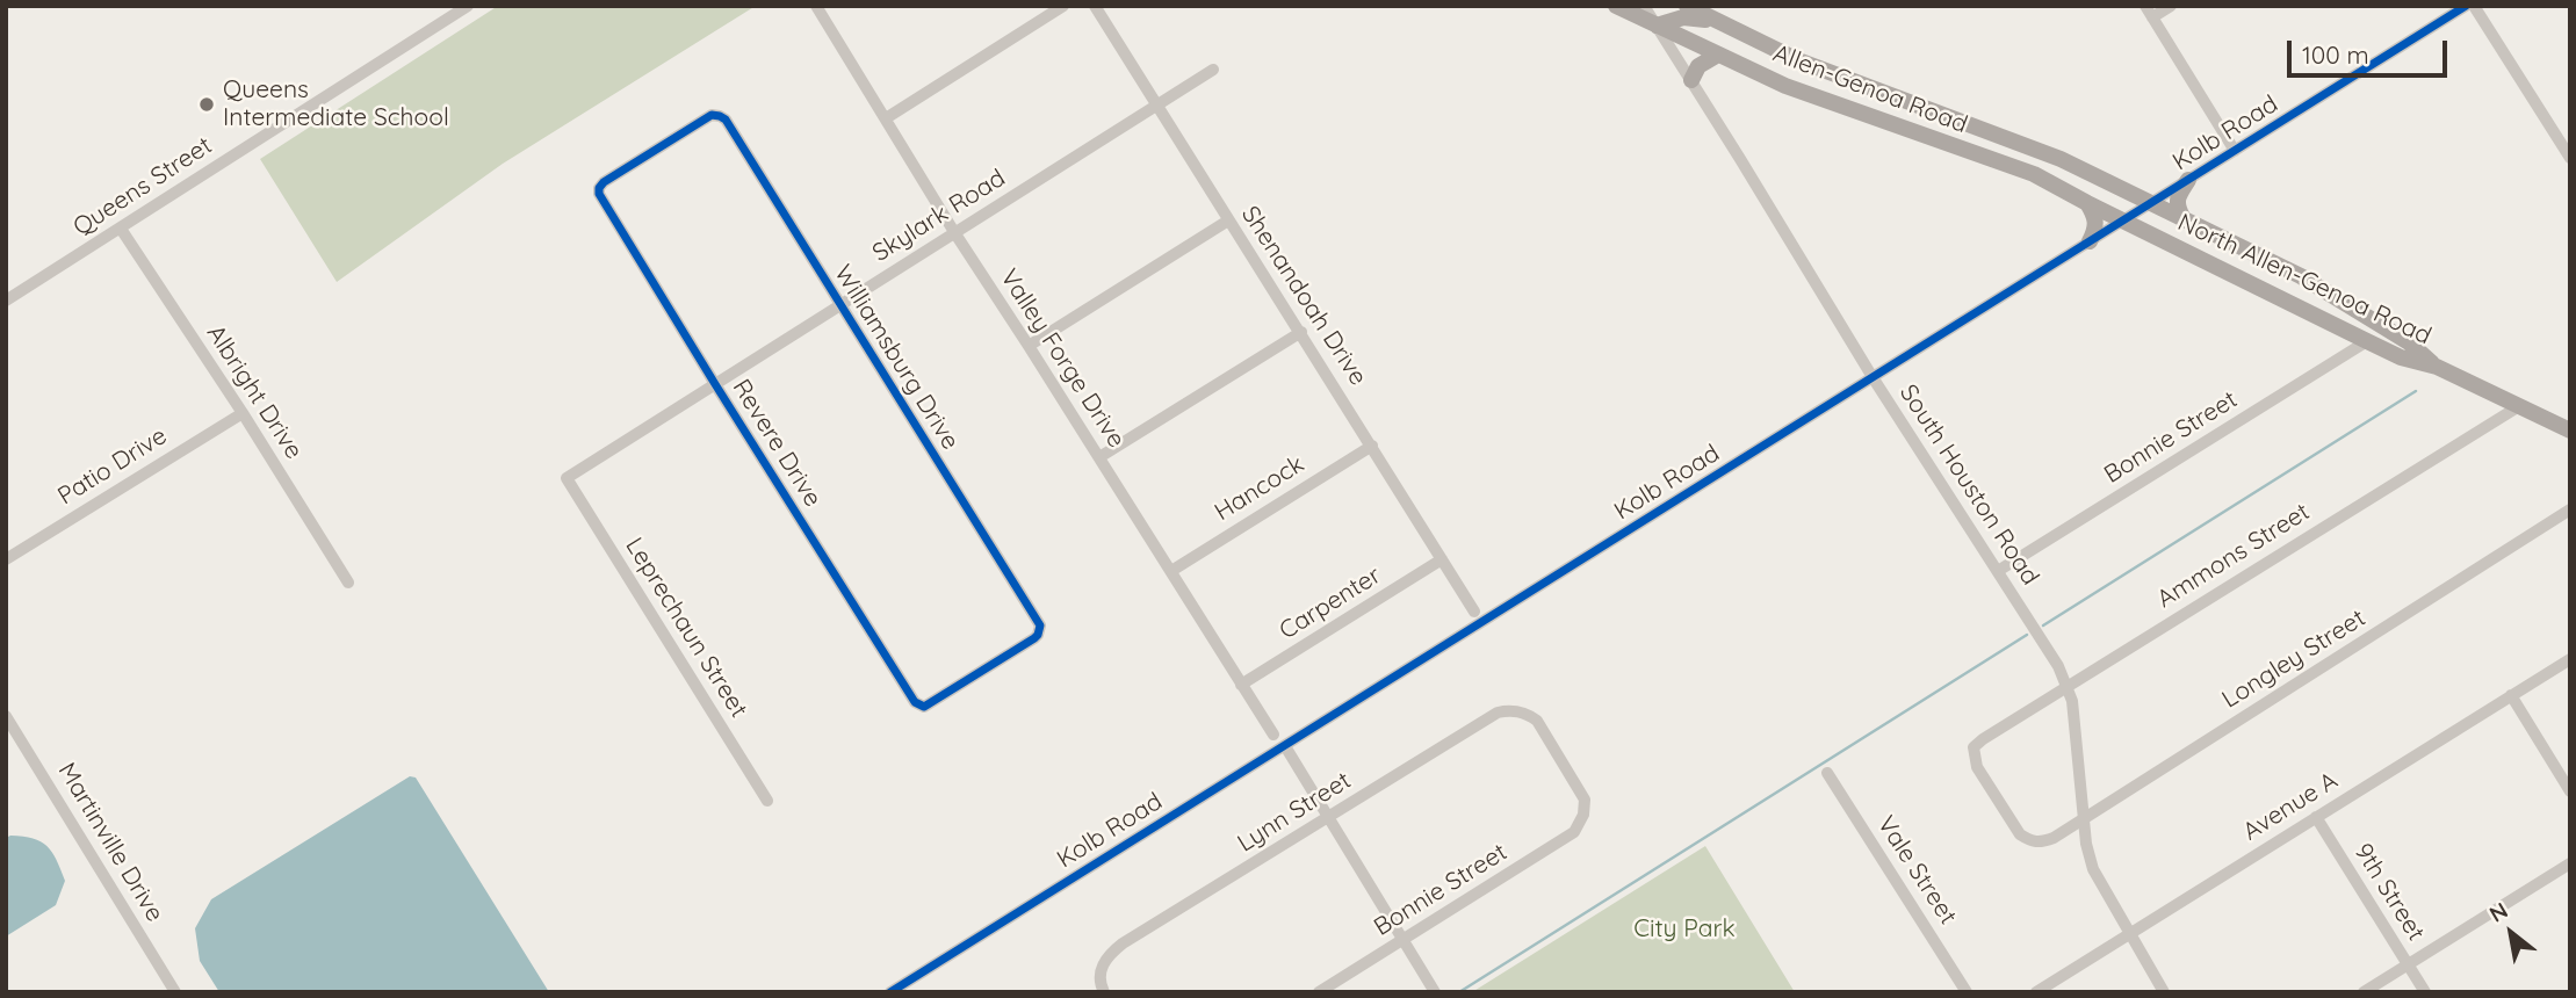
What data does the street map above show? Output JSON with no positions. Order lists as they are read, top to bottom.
{
  "streets": {
    "main road": ["Allen-Genoa Road", "North Allen-Genoa Road"],
    "street": [
      "Kolb Road",
      "Queens Street",
      "Skylark Road",
      "Shenandoah Drive",
      "Williamsburg Drive",
      "Valley Forge Drive",
      "Albright Drive",
      "Bonnie Street",
      "Revere Drive",
      "Patio Drive",
      "South Houston Road",
      "Hancock",
      "Ammons Street",
      "Carpenter",
      "Leprechaun Street",
      "Longley Street",
      "Avenue A",
      "Lynn Street",
      "Martinville Drive",
      "Vale Street",
      "9th Street"
    ]
  },
  "crossings": [
    ["Allen-Genoa Road", "Kolb Road"],
    ["Allen-Genoa Road", "North Allen-Genoa Road"],
    ["Allen-Genoa Road", "South Houston Road"],
    ["Kolb Road", "North Allen-Genoa Road"],
    ["Kolb Road", "South Houston Road"],
    ["Queens Street", "Albright Drive"],
    ["Skylark Road", "Shenandoah Drive"],
    ["Skylark Road", "Williamsburg Drive"],
    ["Skylark Road", "Valley Forge Drive"],
    ["Skylark Road", "Revere Drive"],
    ["Skylark Road", "Leprechaun Street"],
    ["North Allen-Genoa Road", "Bonnie Street"],
    ["North Allen-Genoa Road", "Ammons Street"],
    ["Shenandoah Drive", "Hancock"],
    ["Shenandoah Drive", "Carpenter"],
    ["Williamsburg Drive", "Revere Drive"],
    ["Valley Forge Drive", "Hancock"],
    ["Valley Forge Drive", "Carpenter"],
    ["Albright Drive", "Patio Drive"],
    ["Bonnie Street", "South Houston Road"],
    ["Bonnie Street", "Lynn Street"],
    ["South Houston Road", "Ammons Street"],
    ["South Houston Road", "Longley Street"],
    ["South Houston Road", "Avenue A"],
    ["Ammons Street", "Longley Street"],
    ["Avenue A", "9th Street"]
  ],
  "parks": ["City Park"],
  "places": ["Queens Intermediate School"],
  "scale_bar": "100 m",
  "north": "top left"
}
